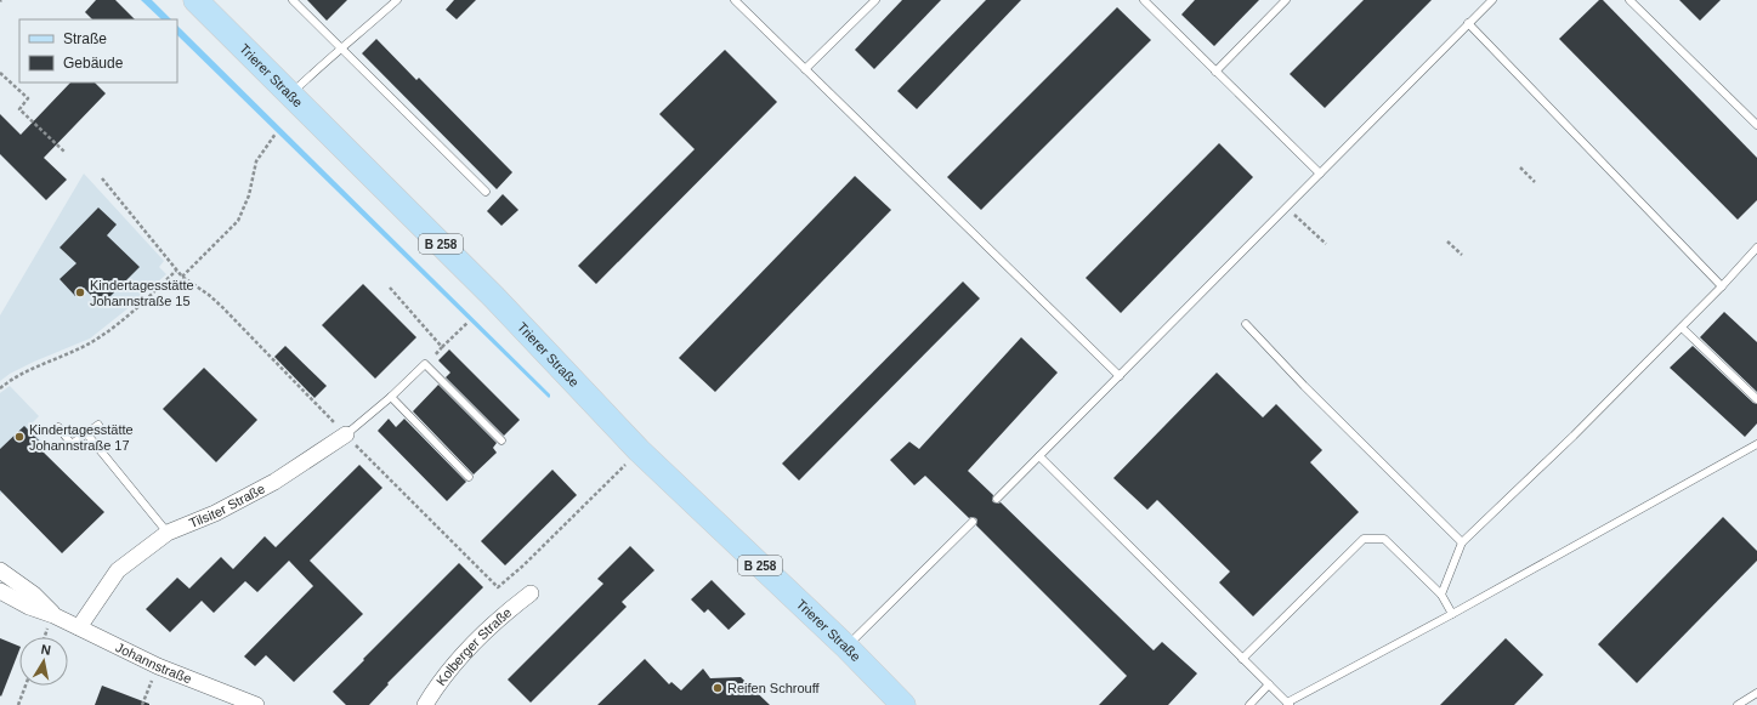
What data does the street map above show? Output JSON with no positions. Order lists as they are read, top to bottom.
{
  "streets": {
    "main road": ["Trierer Straße", "B 258"],
    "street": ["Tilsiter Straße", "Kolberger Straße", "Johannstraße"]
  },
  "crossings": [
    ["Tilsiter Straße", "Johannstraße"]
  ],
  "places": ["Kindertagesstätte Johannstraße 15", "Kindertagesstätte Johannstraße 17", "Reifen Schrouff"],
  "legend": ["Straße", "Gebäude"],
  "north": "top"
}
